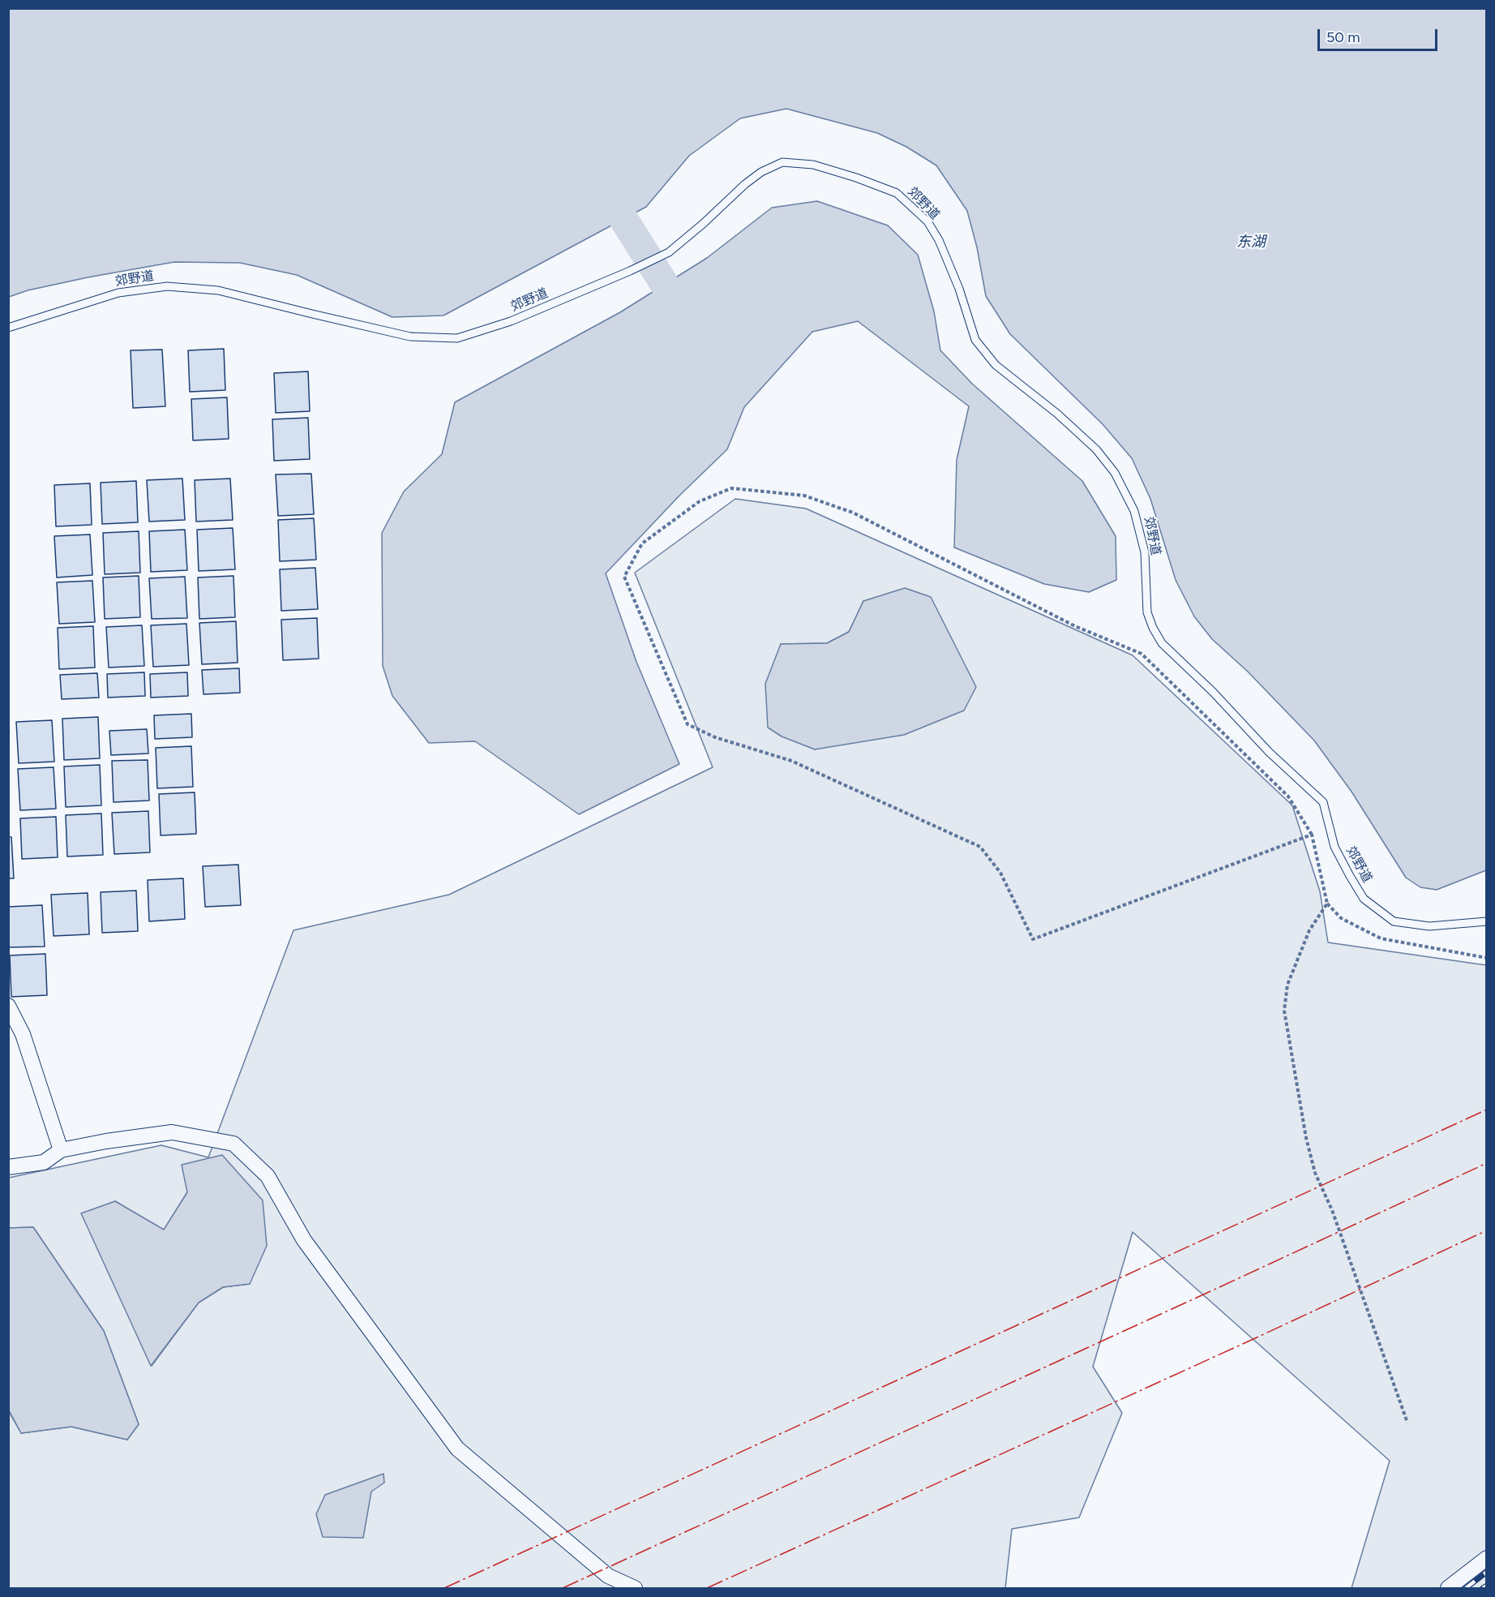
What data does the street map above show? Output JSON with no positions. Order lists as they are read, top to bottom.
{
  "streets": {
    "lane": ["郊野道"]
  },
  "water": ["东湖"],
  "scale_bar": "50 m"
}
